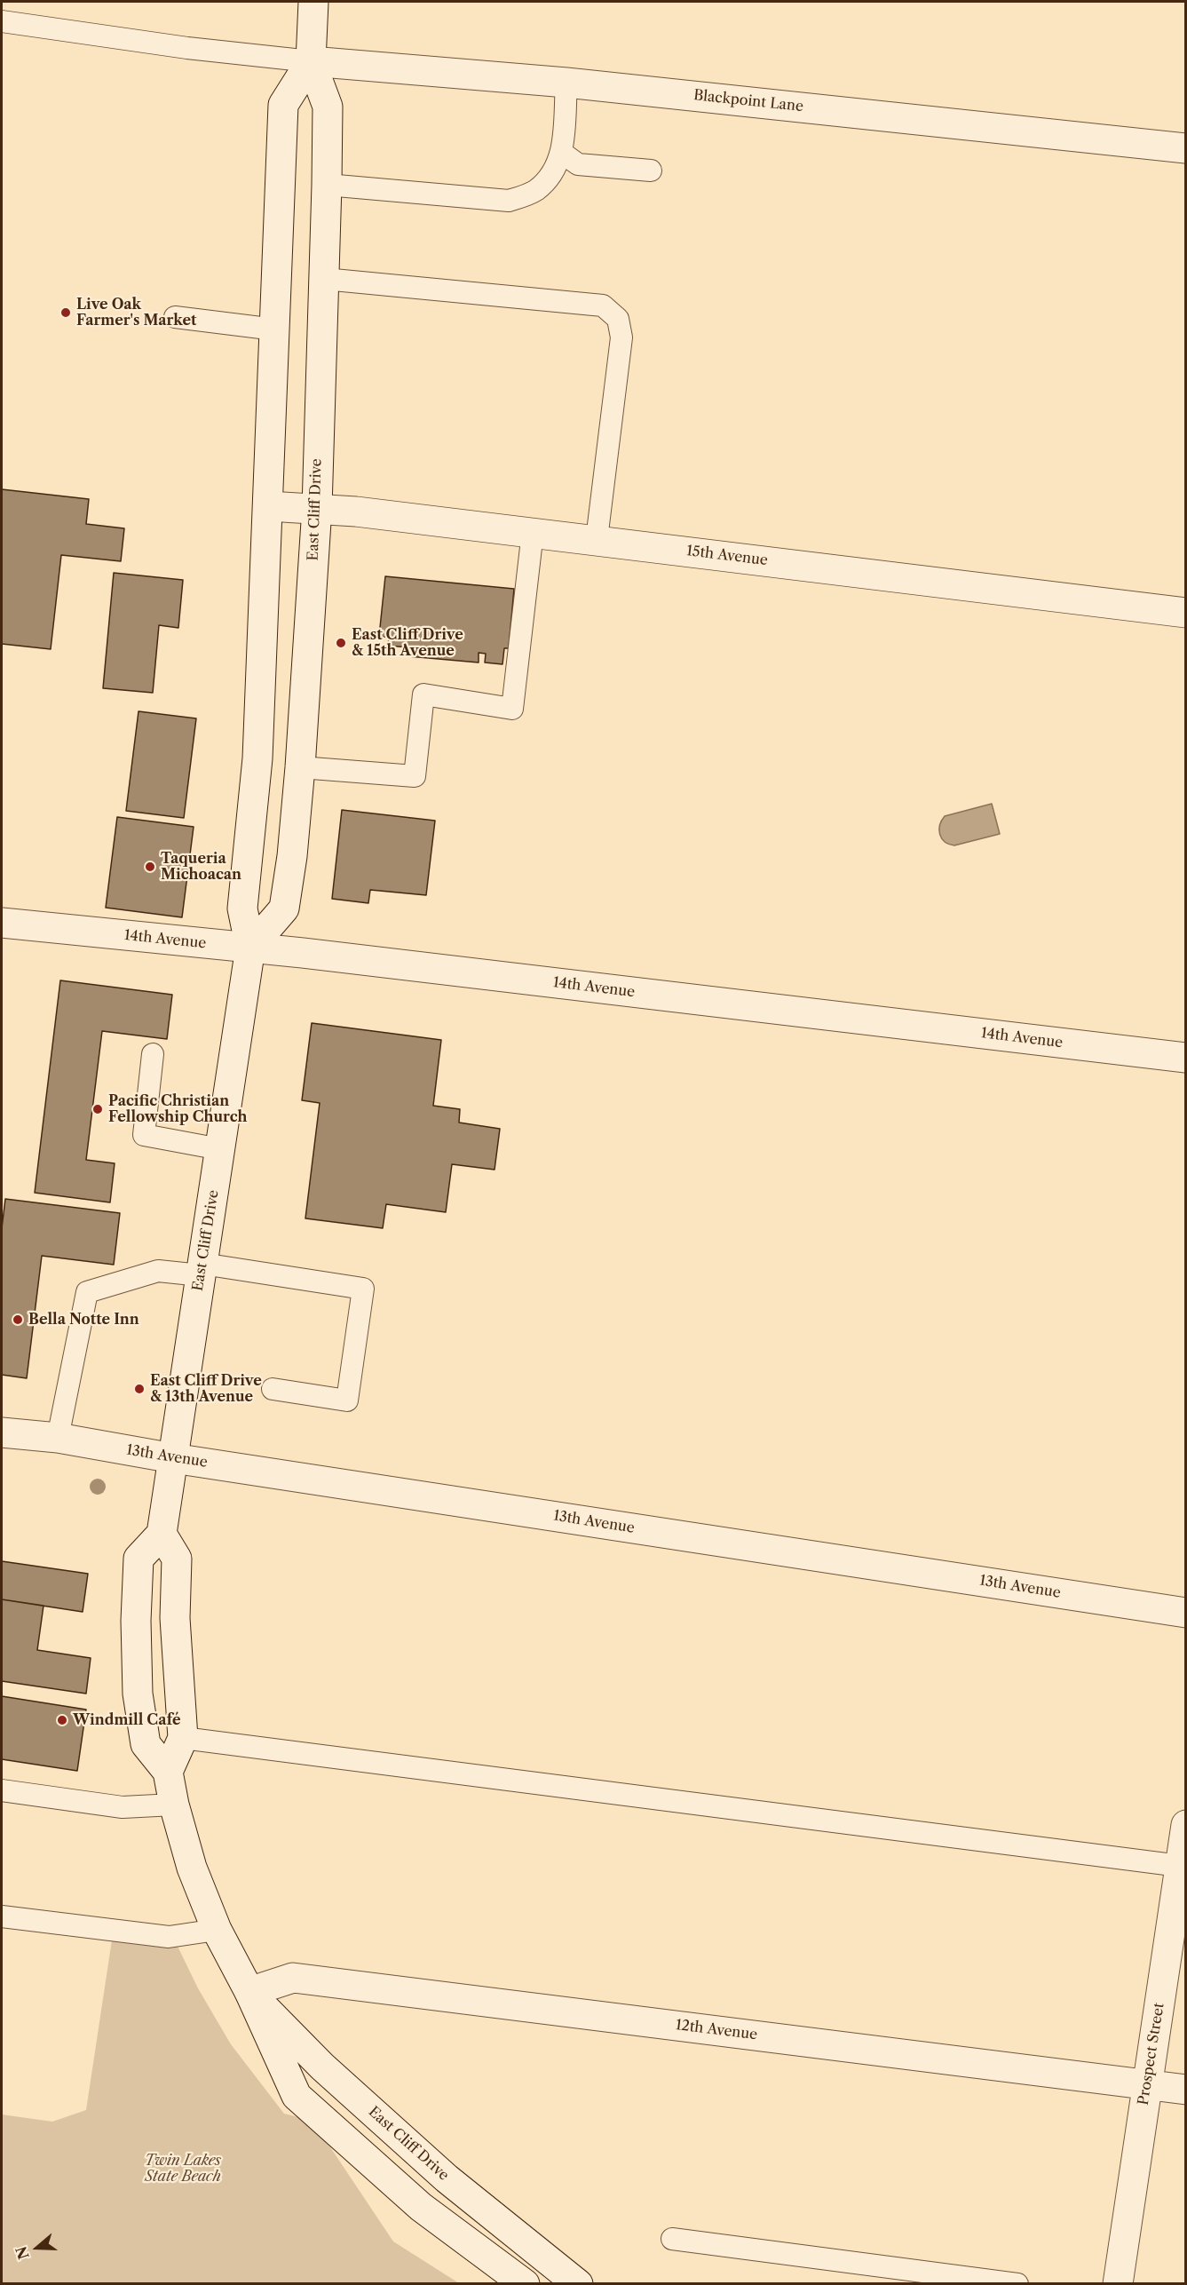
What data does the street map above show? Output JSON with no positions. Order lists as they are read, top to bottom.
{
  "streets": {
    "street": [
      "Blackpoint Lane",
      "East Cliff Drive",
      "15th Avenue",
      "14th Avenue",
      "13th Avenue",
      "12th Avenue",
      "Prospect Street"
    ]
  },
  "crossings": [
    ["Blackpoint Lane", "East Cliff Drive"],
    ["East Cliff Drive", "15th Avenue"],
    ["East Cliff Drive", "14th Avenue"],
    ["East Cliff Drive", "13th Avenue"],
    ["East Cliff Drive", "12th Avenue"],
    ["12th Avenue", "Prospect Street"]
  ],
  "parks": ["Twin Lakes State Beach"],
  "places": [
    "Live Oak Farmer's Market",
    "East Cliff Drive & 15th Avenue",
    "Taqueria Michoacan",
    "Pacific Christian Fellowship Church",
    "Bella Notte Inn",
    "East Cliff Drive & 13th Avenue",
    "Windmill Café"
  ],
  "north": "left"
}
